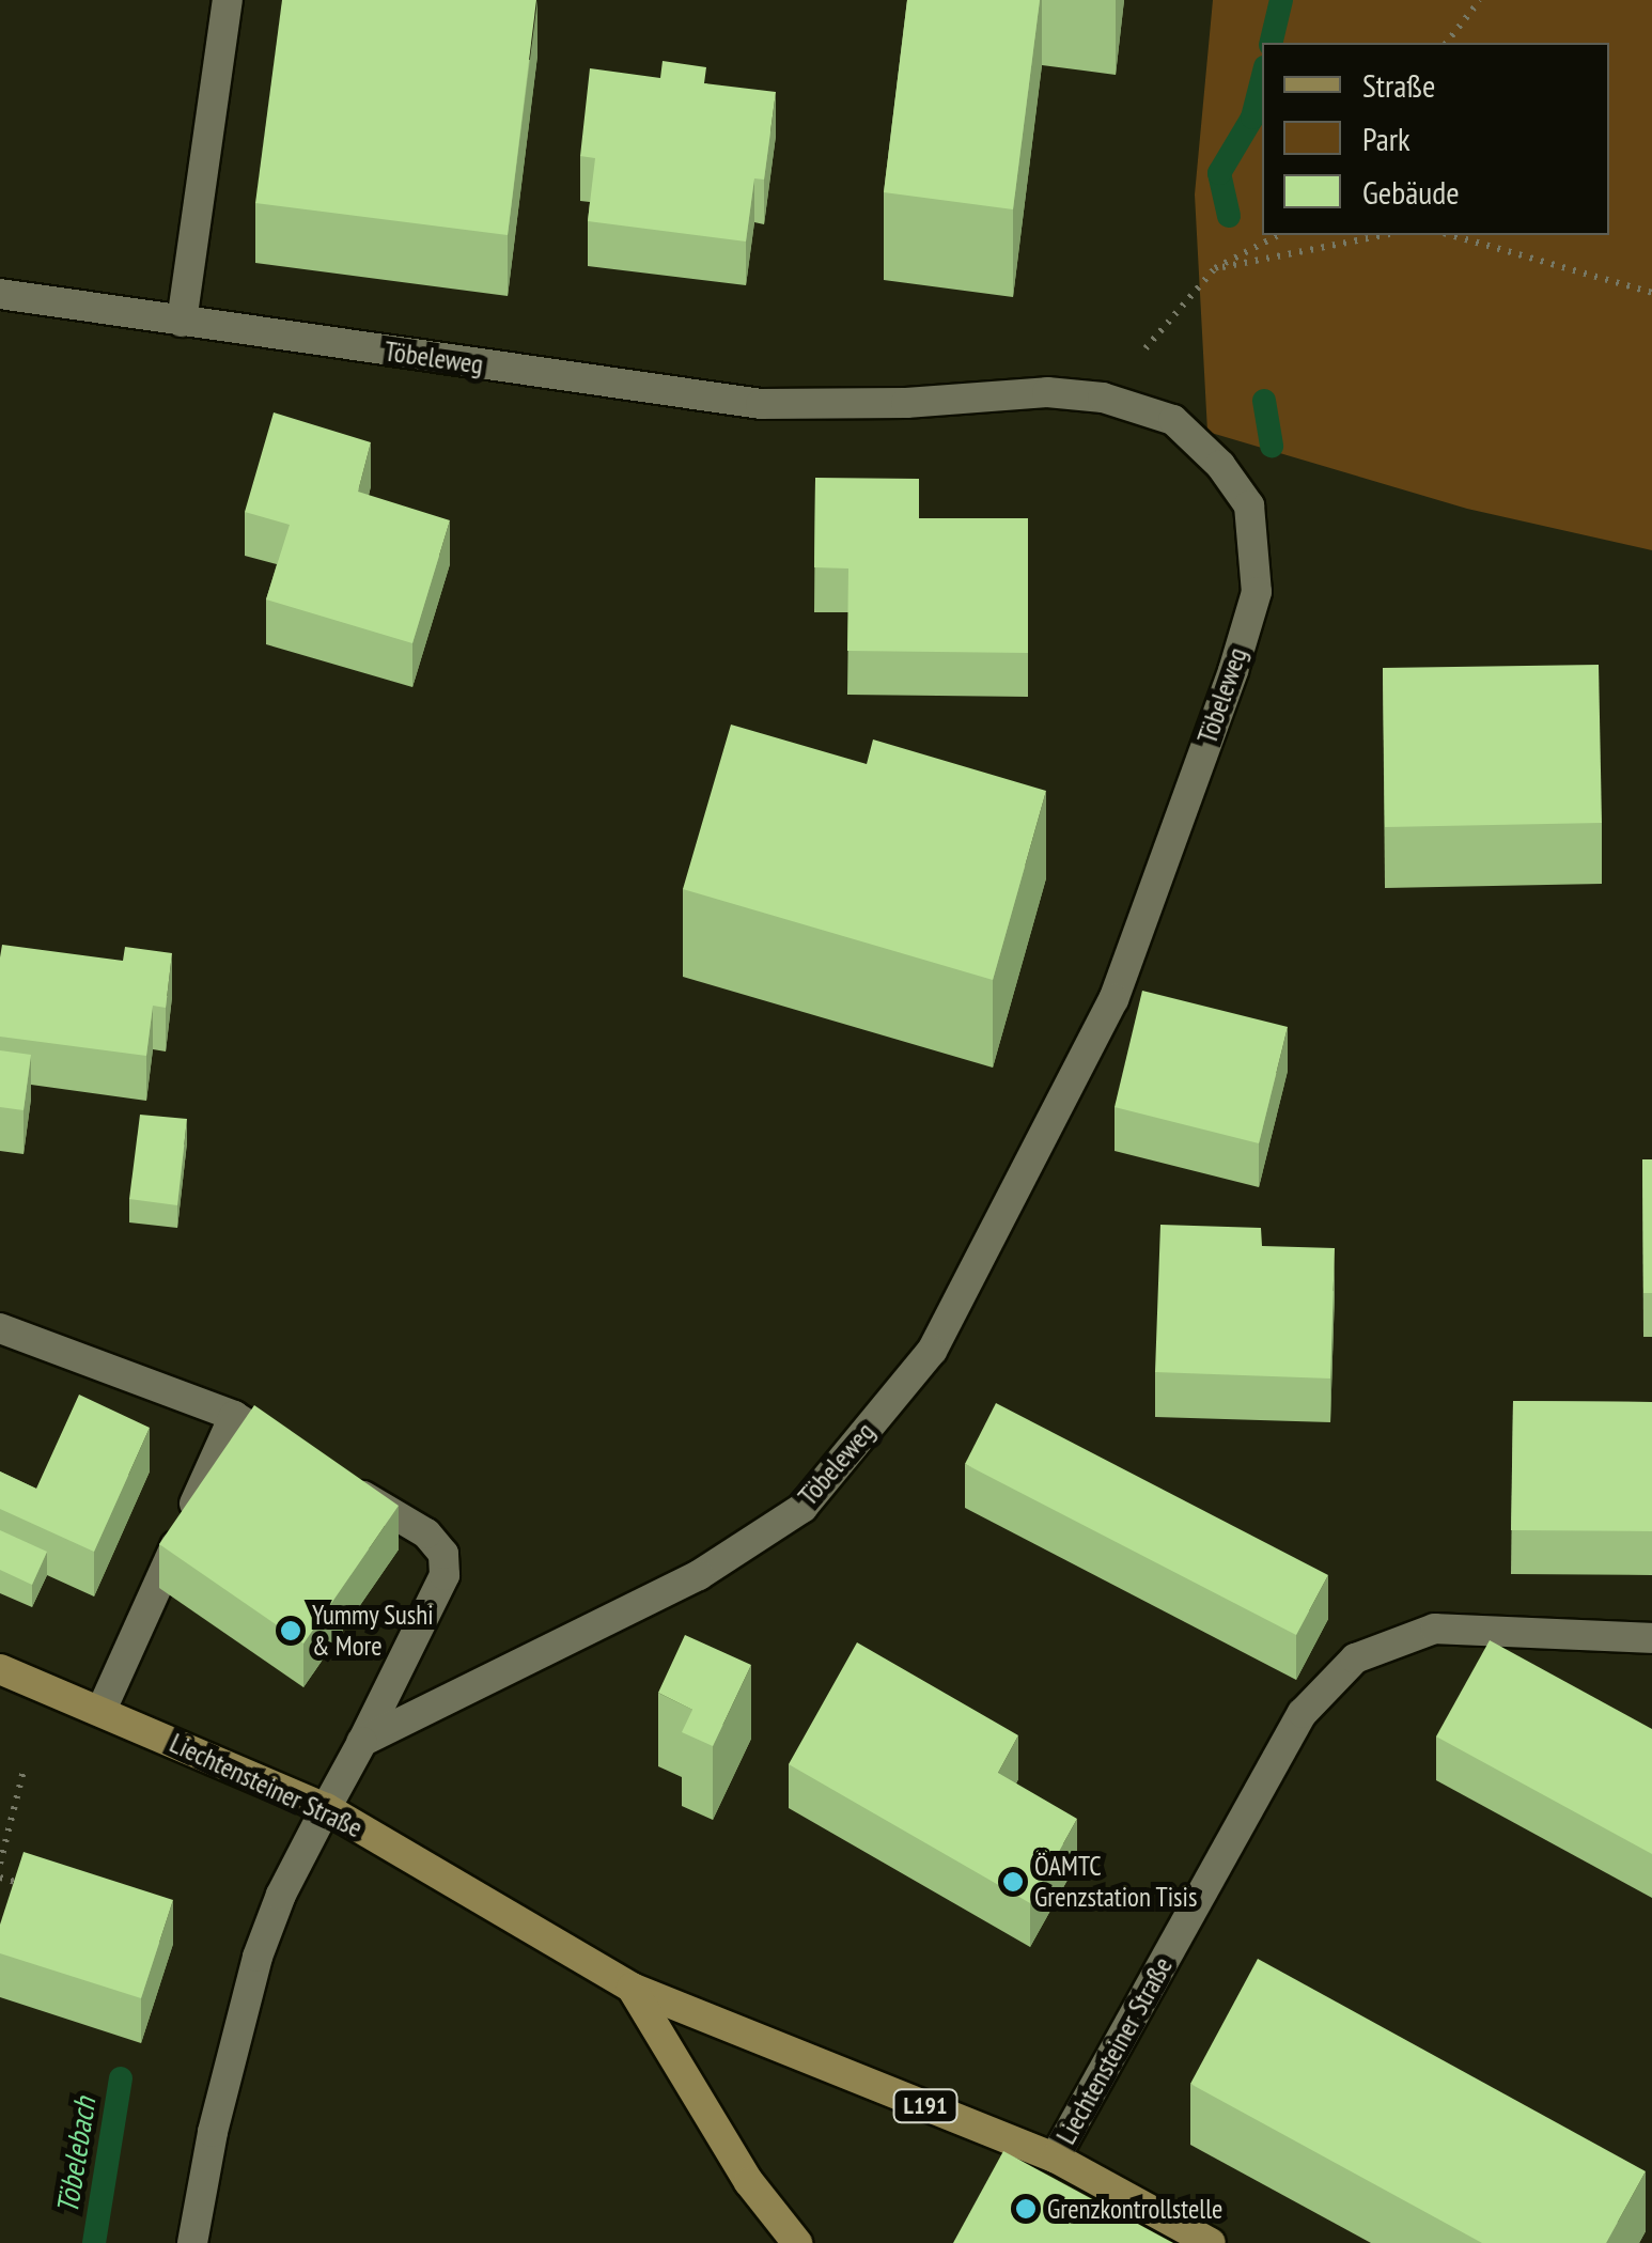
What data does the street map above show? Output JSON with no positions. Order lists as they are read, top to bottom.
{
  "streets": {
    "main road": ["Liechtensteiner Straße", "L191"],
    "street": ["Töbeleweg"]
  },
  "water": ["Töbelebach"],
  "places": ["Yummy Sushi & More", "ÖAMTC Grenzstation Tisis", "Grenzkontrollstelle"],
  "legend": ["Straße", "Park", "Gebäude"]
}
